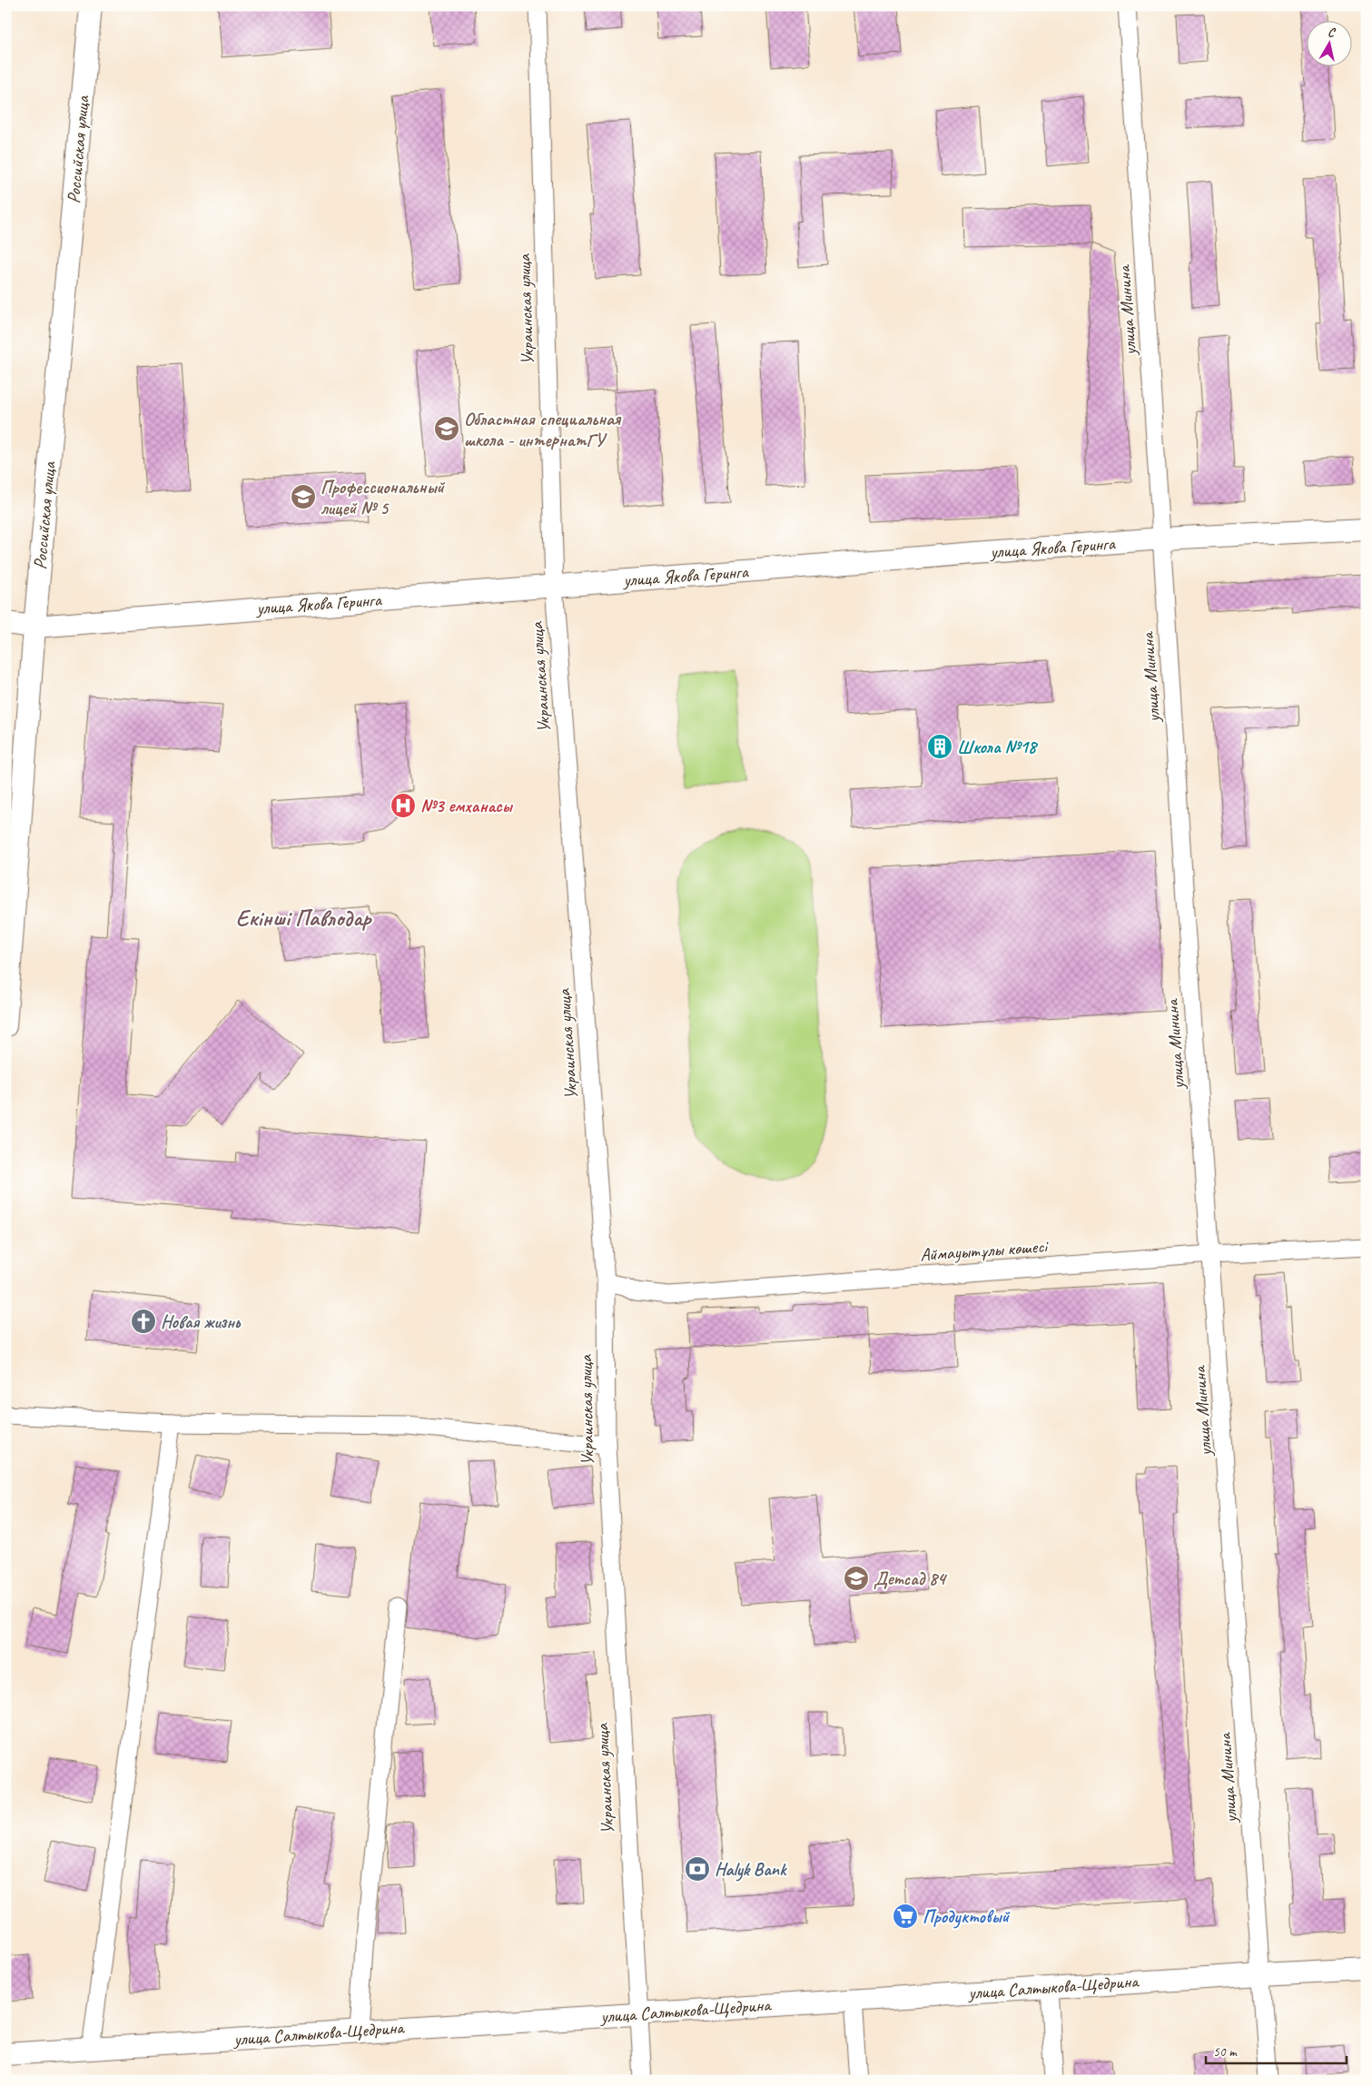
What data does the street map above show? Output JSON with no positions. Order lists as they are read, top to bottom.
{
  "streets": {
    "street": [
      "Российская улица",
      "Украинская улица",
      "улица Минина",
      "улица Якова Геринга",
      "Аймауытұлы көшесі",
      "улица Салтыкова-Щедрина"
    ]
  },
  "crossings": [
    ["Российская улица", "улица Якова Геринга"],
    ["Украинская улица", "улица Якова Геринга"],
    ["Украинская улица", "Аймауытұлы көшесі"],
    ["Украинская улица", "улица Салтыкова-Щедрина"],
    ["улица Минина", "улица Якова Геринга"],
    ["улица Минина", "Аймауытұлы көшесі"],
    ["улица Минина", "улица Салтыкова-Щедрина"]
  ],
  "districts": ["Екінші Павлодар"],
  "places": {
    "school or university": ["Областная специальная школа - интернатГУ", "Профессиональный лицей № 5", "Детсад 84"],
    "building": ["Школа №18"],
    "hospital": ["№3 емханасы"],
    "church": ["Новая жизнь"],
    "bank": ["Halyk Bank"],
    "supermarket": ["Продуктовый"]
  },
  "scale_bar": "50 m",
  "north": "top"
}
